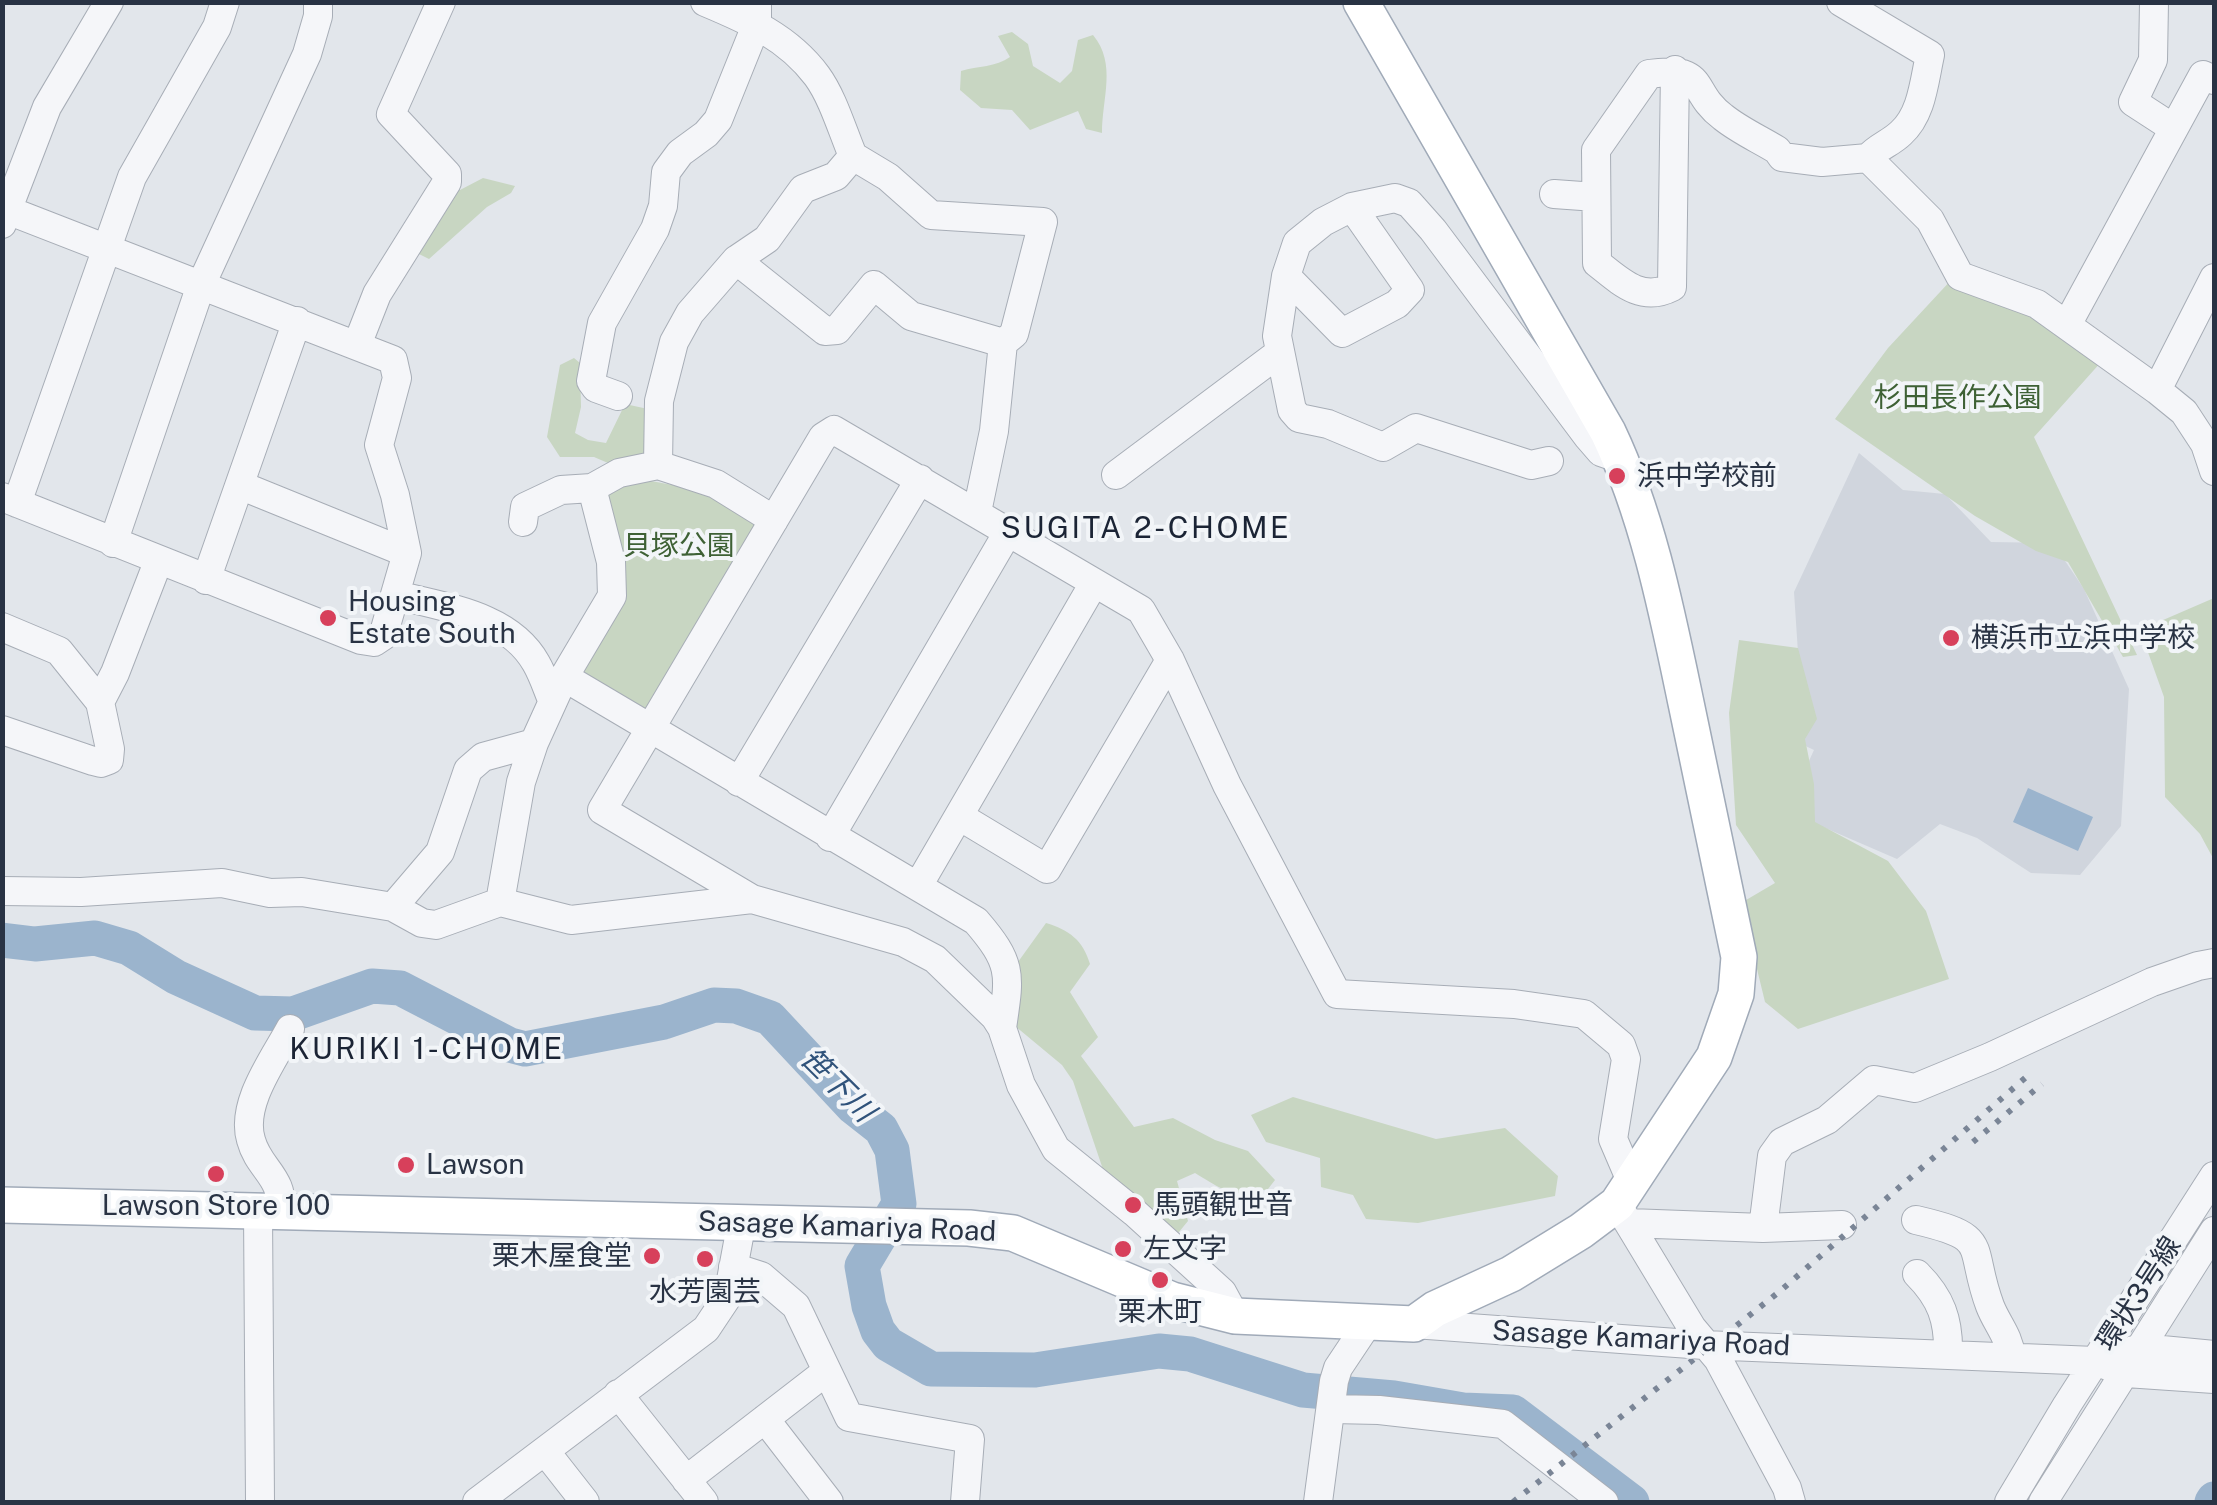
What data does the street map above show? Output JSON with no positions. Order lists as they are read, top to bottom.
{
  "streets": {
    "main road": ["Sasage Kamariya Road"],
    "street": ["環状3号線"]
  },
  "crossings": [
    ["Sasage Kamariya Road", "環状3号線"]
  ],
  "districts": ["SUGITA 2-CHOME", "KURIKI 1-CHOME"],
  "water": ["笹下川"],
  "parks": ["杉田長作公園", "貝塚公園"],
  "places": [
    "浜中学校前",
    "Housing Estate South",
    "横浜市立浜中学校",
    "Lawson",
    "Lawson Store 100",
    "馬頭観世音",
    "左文字",
    "栗木屋食堂",
    "水芳園芸",
    "栗木町"
  ]
}
